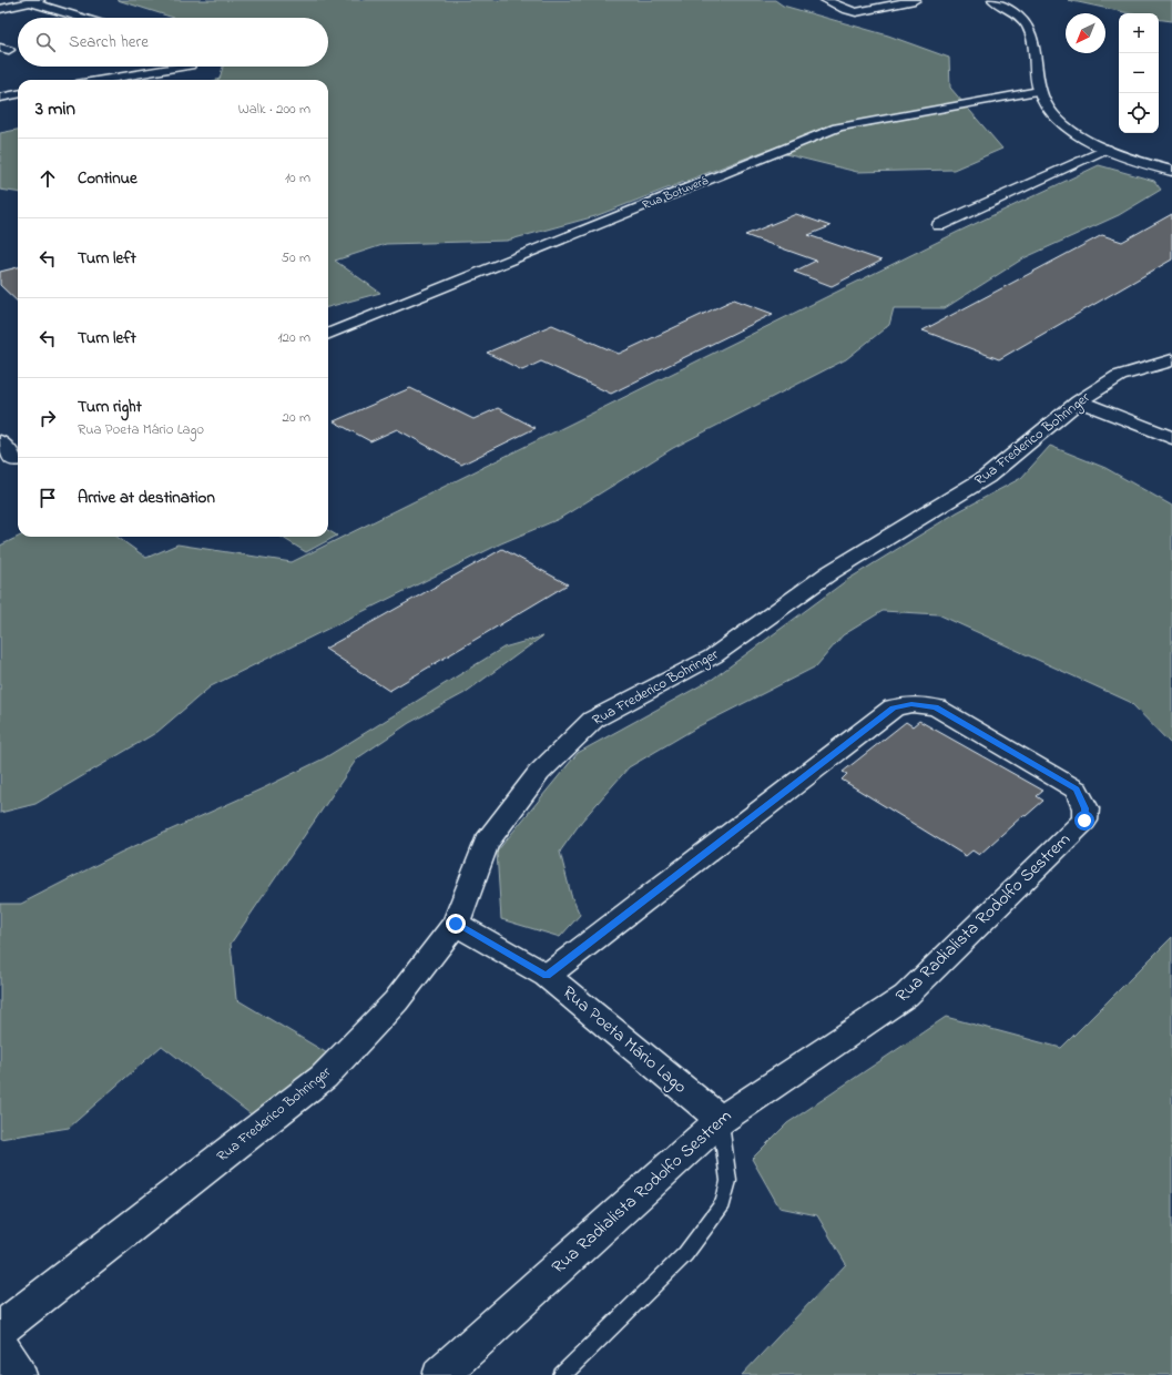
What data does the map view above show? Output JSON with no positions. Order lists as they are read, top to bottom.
{
  "streets": {
    "street": [
      "Rua Botuverá",
      "Rua Frederico Bohringer",
      "Rua Radialista Rodolfo Sestrem",
      "Rua Poeta Mário Lago"
    ]
  },
  "crossings": [
    ["Rua Frederico Bohringer", "Rua Poeta Mário Lago"],
    ["Rua Radialista Rodolfo Sestrem", "Rua Poeta Mário Lago"]
  ],
  "north": "bottom left",
  "page": {
    "map_buttons": ["+", "−"],
    "search": "Search here",
    "heading": ["3 min", "Walk · 200 m"],
    "list": [
      ["Continue", "10 m"],
      ["Turn left", "50 m"],
      ["Turn left", "120 m"],
      ["Turn right", "Rua Poeta Mário Lago", "20 m"],
      "Arrive at destination"
    ]
  }
}
